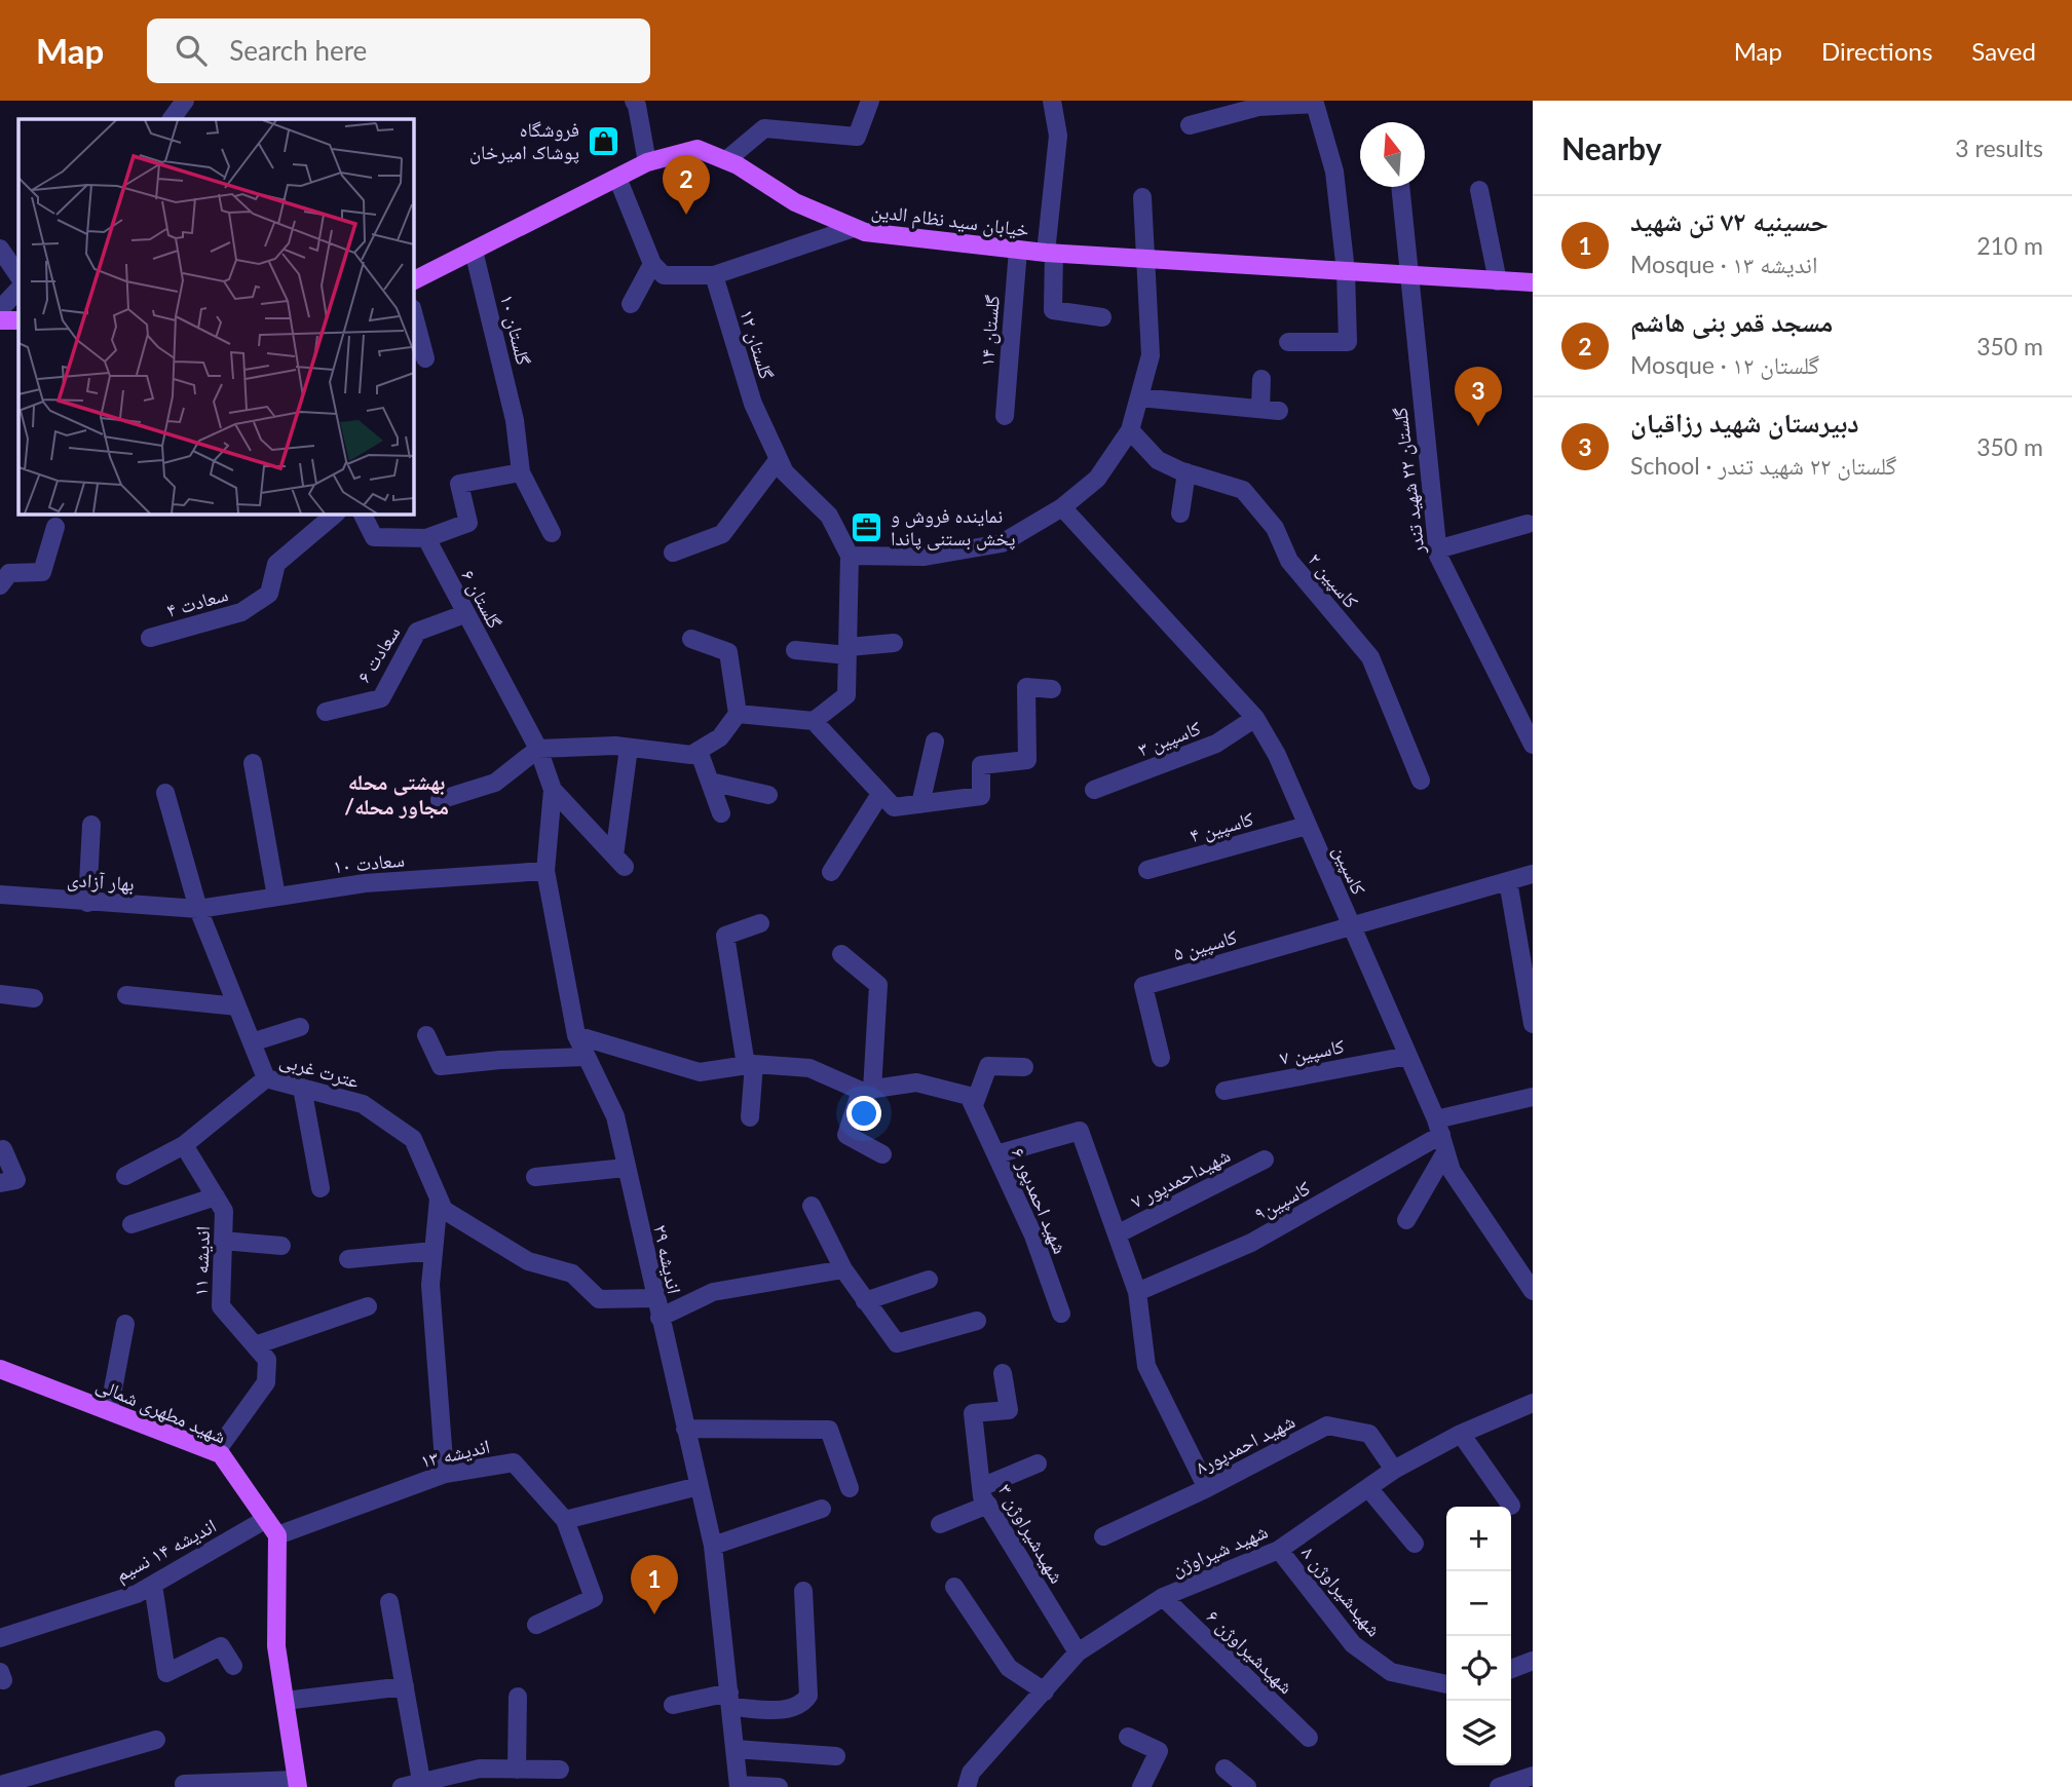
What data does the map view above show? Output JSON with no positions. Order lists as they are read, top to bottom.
{
  "streets": {
    "main road": ["خیابان سید نظام الدین", "شهید مطهری شمالی"],
    "street": [
      "گلستان ۱۰",
      "گلستان ۱۴",
      "گلستان ۱۲",
      "گلستان ۲۲ شهید تندر",
      "کاسپین ۲",
      "گلستان ۶",
      "سعادت ۴",
      "سعادت ۶",
      "کاسپین ۳",
      "کاسپین ۴",
      "سعادت ۱۰",
      "کاسپین",
      "بهار آزادی",
      "کاسپین ۵",
      "کاسپین ۷",
      "عترت غربی",
      "شهیداحمدپور ۷",
      "شهید احمدپور ۶",
      "کاسپین۹",
      "اندیشه ۲۹",
      "اندیشه ۱۱",
      "شهید احمدپور۸",
      "اندیشه ۱۳",
      "شهیدشیراوژن ۳",
      "اندیشه ۱۴ نسیم",
      "شهید شیراوژن",
      "شهیدشیراوژن ۸",
      "شهیدشیراوژن ۶"
    ]
  },
  "crossings": [
    ["خیابان سید نظام الدین", "گلستان ۱۰"],
    ["خیابان سید نظام الدین", "گلستان ۱۴"],
    ["خیابان سید نظام الدین", "گلستان ۲۲ شهید تندر"],
    ["گلستان ۶", "سعادت ۶"],
    ["گلستان ۶", "اندیشه ۲۹"],
    ["کاسپین ۳", "کاسپین"],
    ["کاسپین ۴", "کاسپین"],
    ["سعادت ۱۰", "بهار آزادی"],
    ["سعادت ۱۰", "عترت غربی"],
    ["سعادت ۱۰", "اندیشه ۲۹"],
    ["کاسپین", "کاسپین ۵"],
    ["کاسپین", "کاسپین ۷"],
    ["کاسپین", "کاسپین۹"],
    ["بهار آزادی", "عترت غربی"],
    ["اندیشه ۱۱", "شهید مطهری شمالی"],
    ["شهید مطهری شمالی", "اندیشه ۱۳"],
    ["شهید مطهری شمالی", "اندیشه ۱۴ نسیم"],
    ["شهید احمدپور۸", "شهید شیراوژن"],
    ["شهیدشیراوژن ۳", "شهید شیراوژن"],
    ["شهید شیراوژن", "شهیدشیراوژن ۸"],
    ["شهید شیراوژن", "شهیدشیراوژن ۶"]
  ],
  "districts": ["بهشتی محله /مجاور محله"],
  "places": {
    "shop": ["فروشگاه پوشاک امیرخان"],
    "office": ["نماینده فروش و پخش بستنی پاندا"]
  },
  "north": "top",
  "page": {
    "header": "Map",
    "search": "Search here",
    "nav": ["Map", "Directions", "Saved"],
    "heading": ["Nearby", "3 results"],
    "pins": ["2", "3", "1"],
    "list": [
      {
        "mark": "1",
        "name": "حسینیه ۷۲ تن شهید",
        "note": "Mosque · اندیشه ۱۳",
        "value": "210 m"
      },
      {
        "mark": "2",
        "name": "مسجد قمر بنی هاشم",
        "note": "Mosque · گلستان ۱۲",
        "value": "350 m"
      },
      {
        "mark": "3",
        "name": "دبیرستان شهید رزاقیان",
        "note": "School · گلستان ۲۲ شهید تندر",
        "value": "350 m"
      }
    ],
    "map_buttons": ["+", "−"]
  }
}
